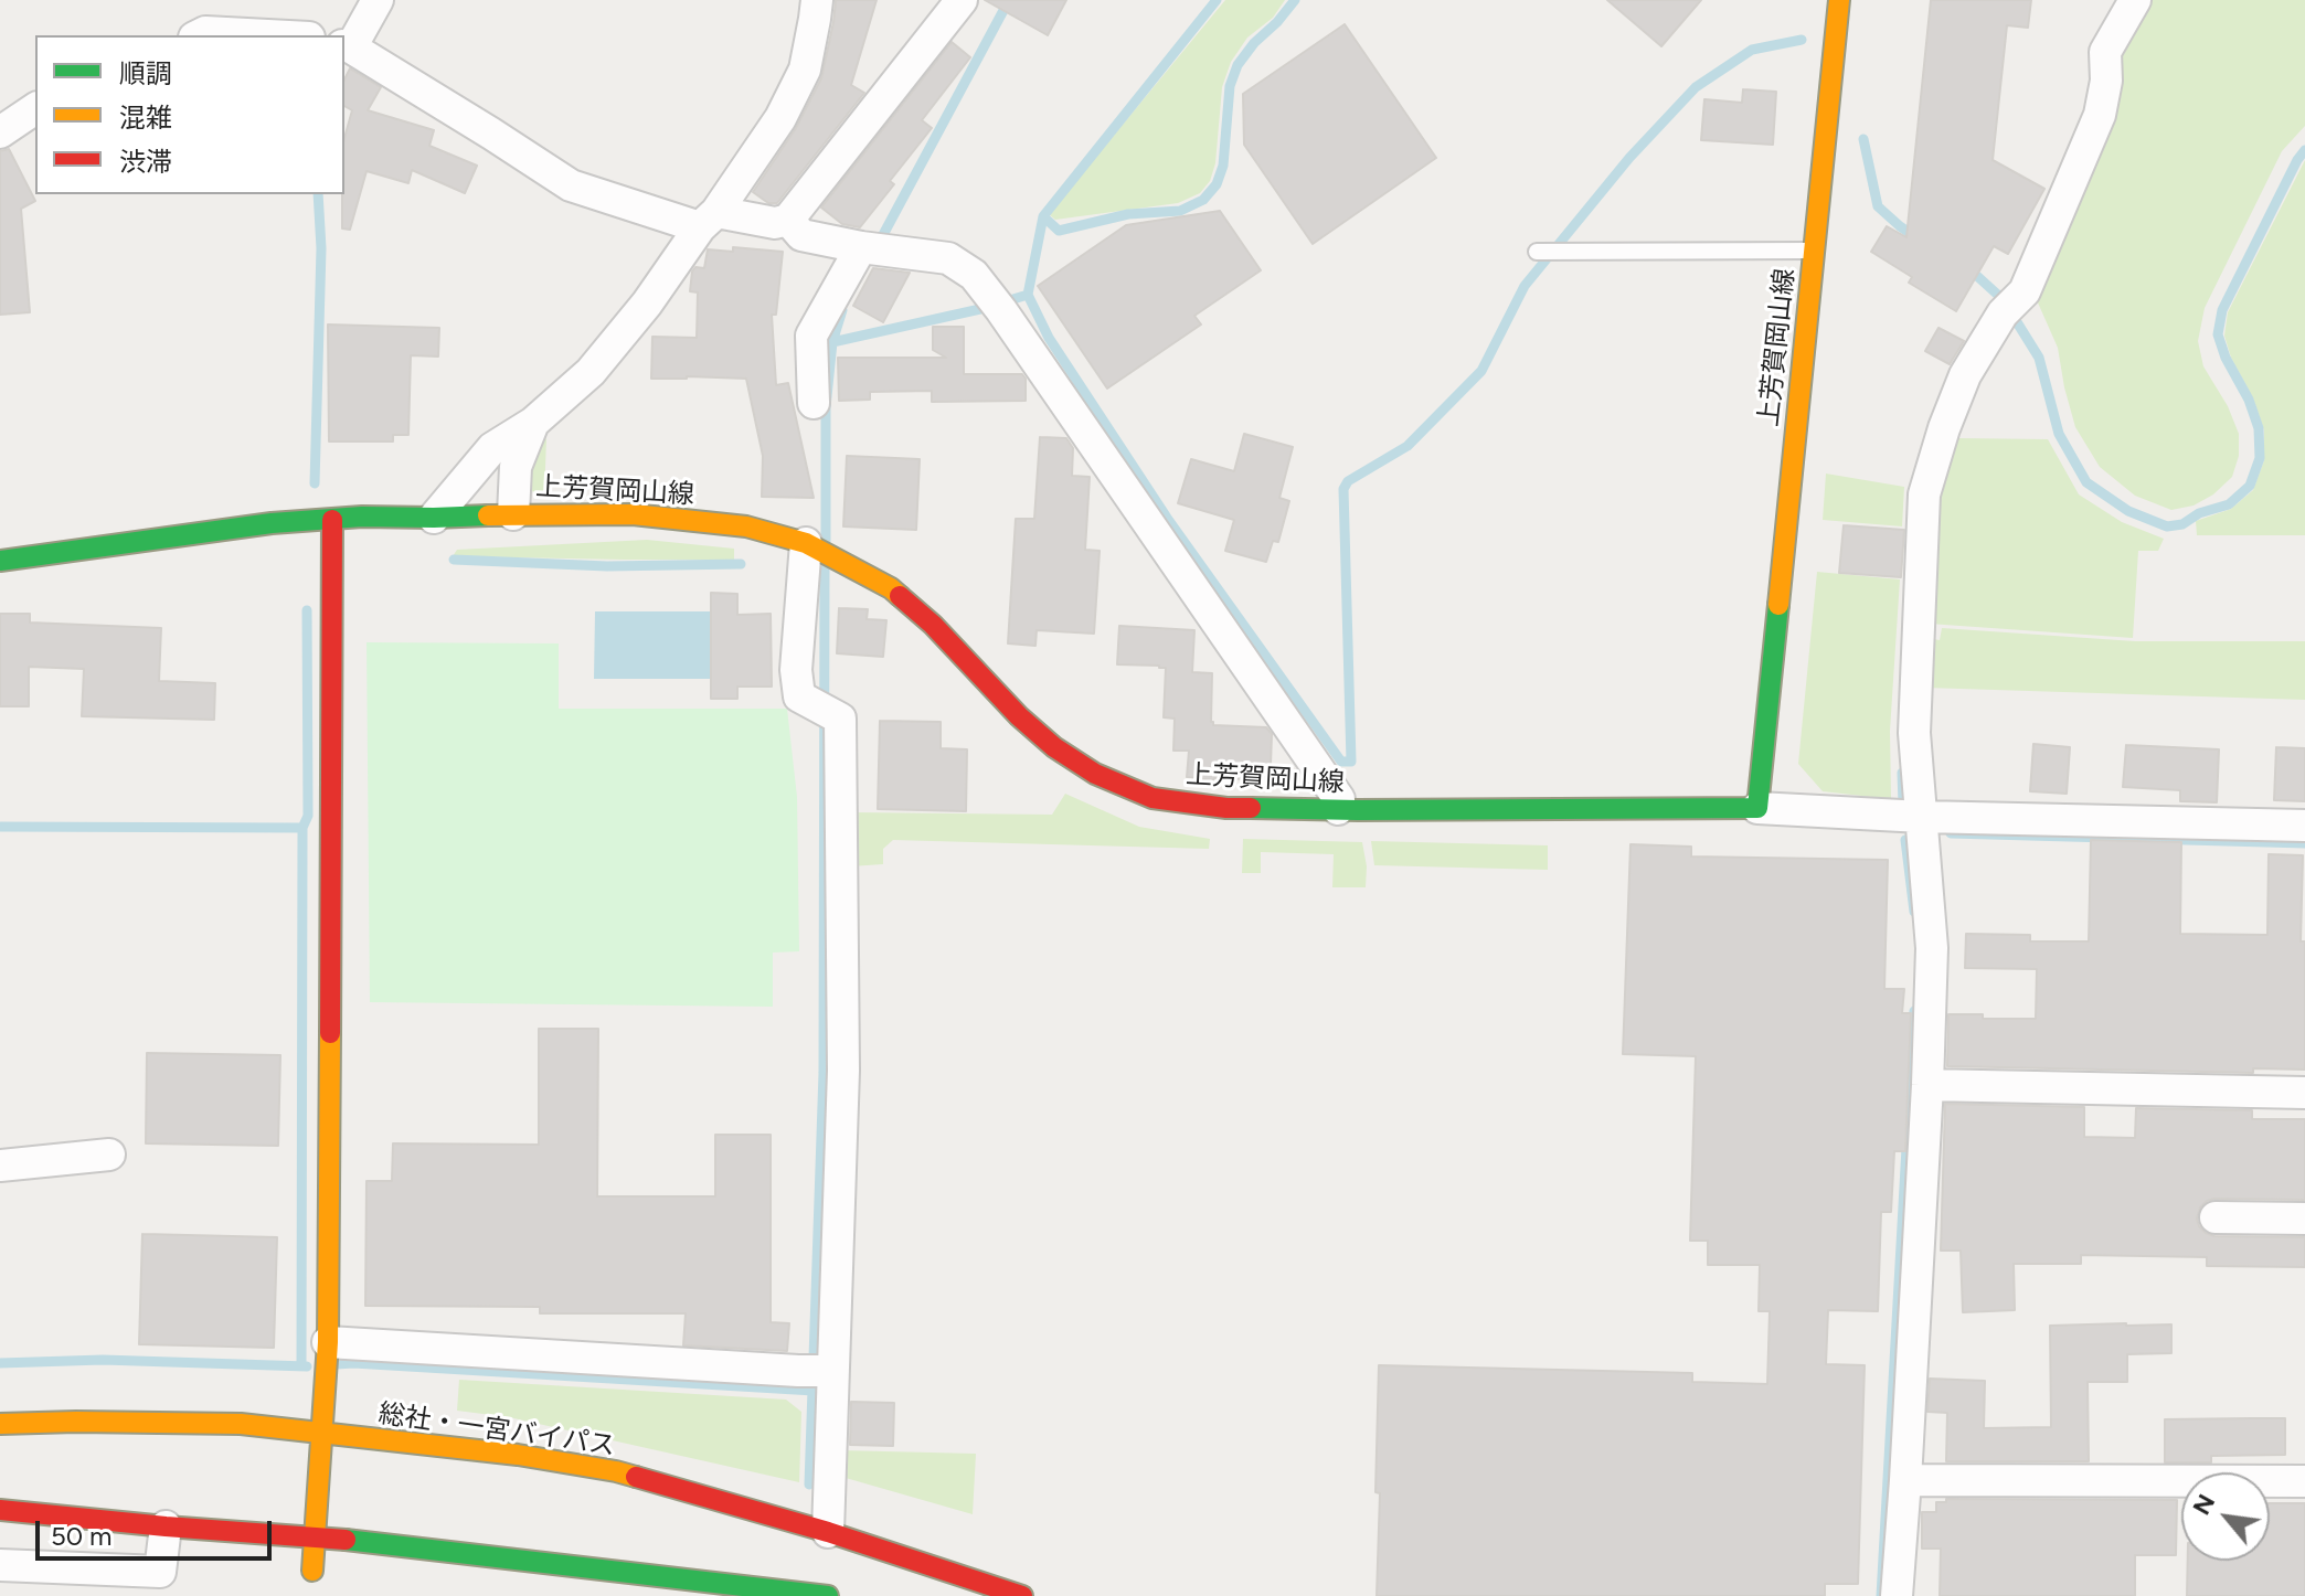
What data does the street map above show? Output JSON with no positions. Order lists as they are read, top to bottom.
{
  "streets": {
    "main road": ["上芳賀岡山線", "総社・一宮バイパス"]
  },
  "legend": ["順調", "混雑", "渋滞"],
  "scale_bar": "50 m",
  "north": "top left"
}
